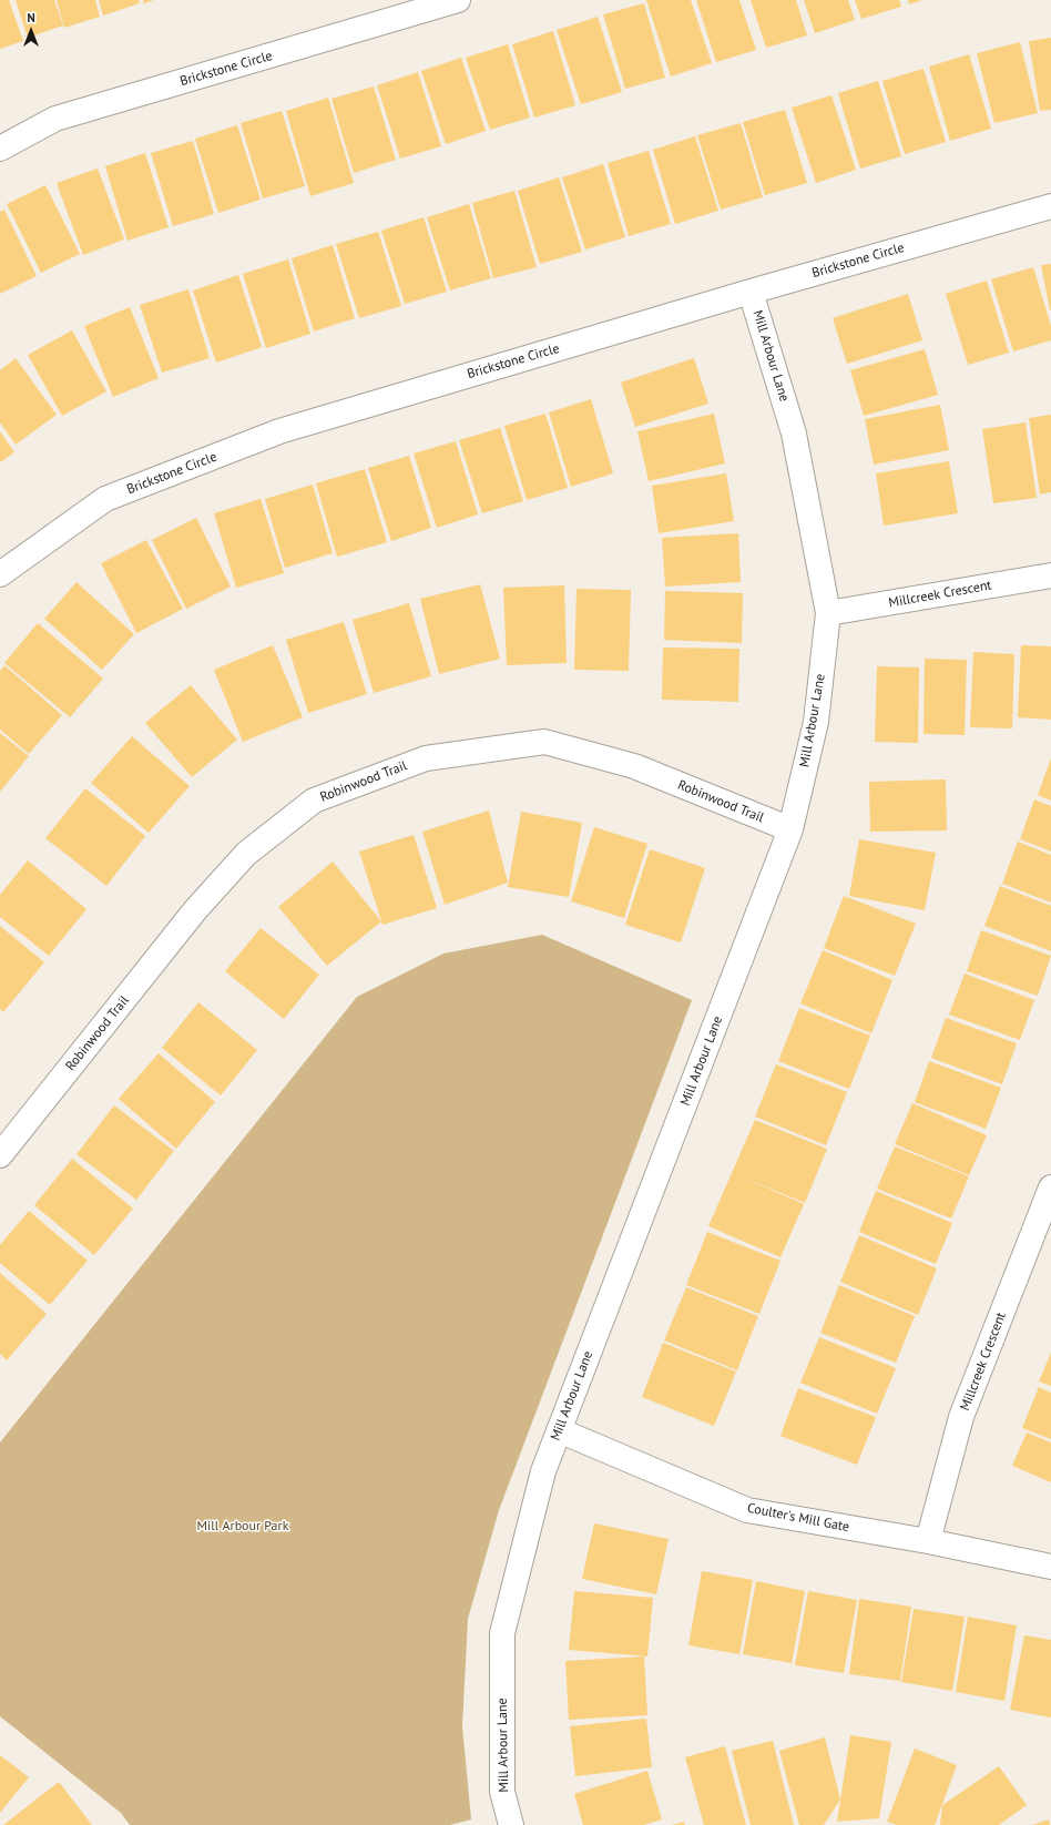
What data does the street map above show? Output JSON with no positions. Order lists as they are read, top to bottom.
{
  "streets": {
    "street": [
      "Brickstone Circle",
      "Mill Arbour Lane",
      "Millcreek Crescent",
      "Robinwood Trail",
      "Coulter's Mill Gate"
    ]
  },
  "crossings": [
    ["Brickstone Circle", "Mill Arbour Lane"],
    ["Mill Arbour Lane", "Millcreek Crescent"],
    ["Mill Arbour Lane", "Robinwood Trail"],
    ["Mill Arbour Lane", "Coulter's Mill Gate"],
    ["Millcreek Crescent", "Coulter's Mill Gate"]
  ],
  "parks": ["Mill Arbour Park"],
  "north": "top"
}
